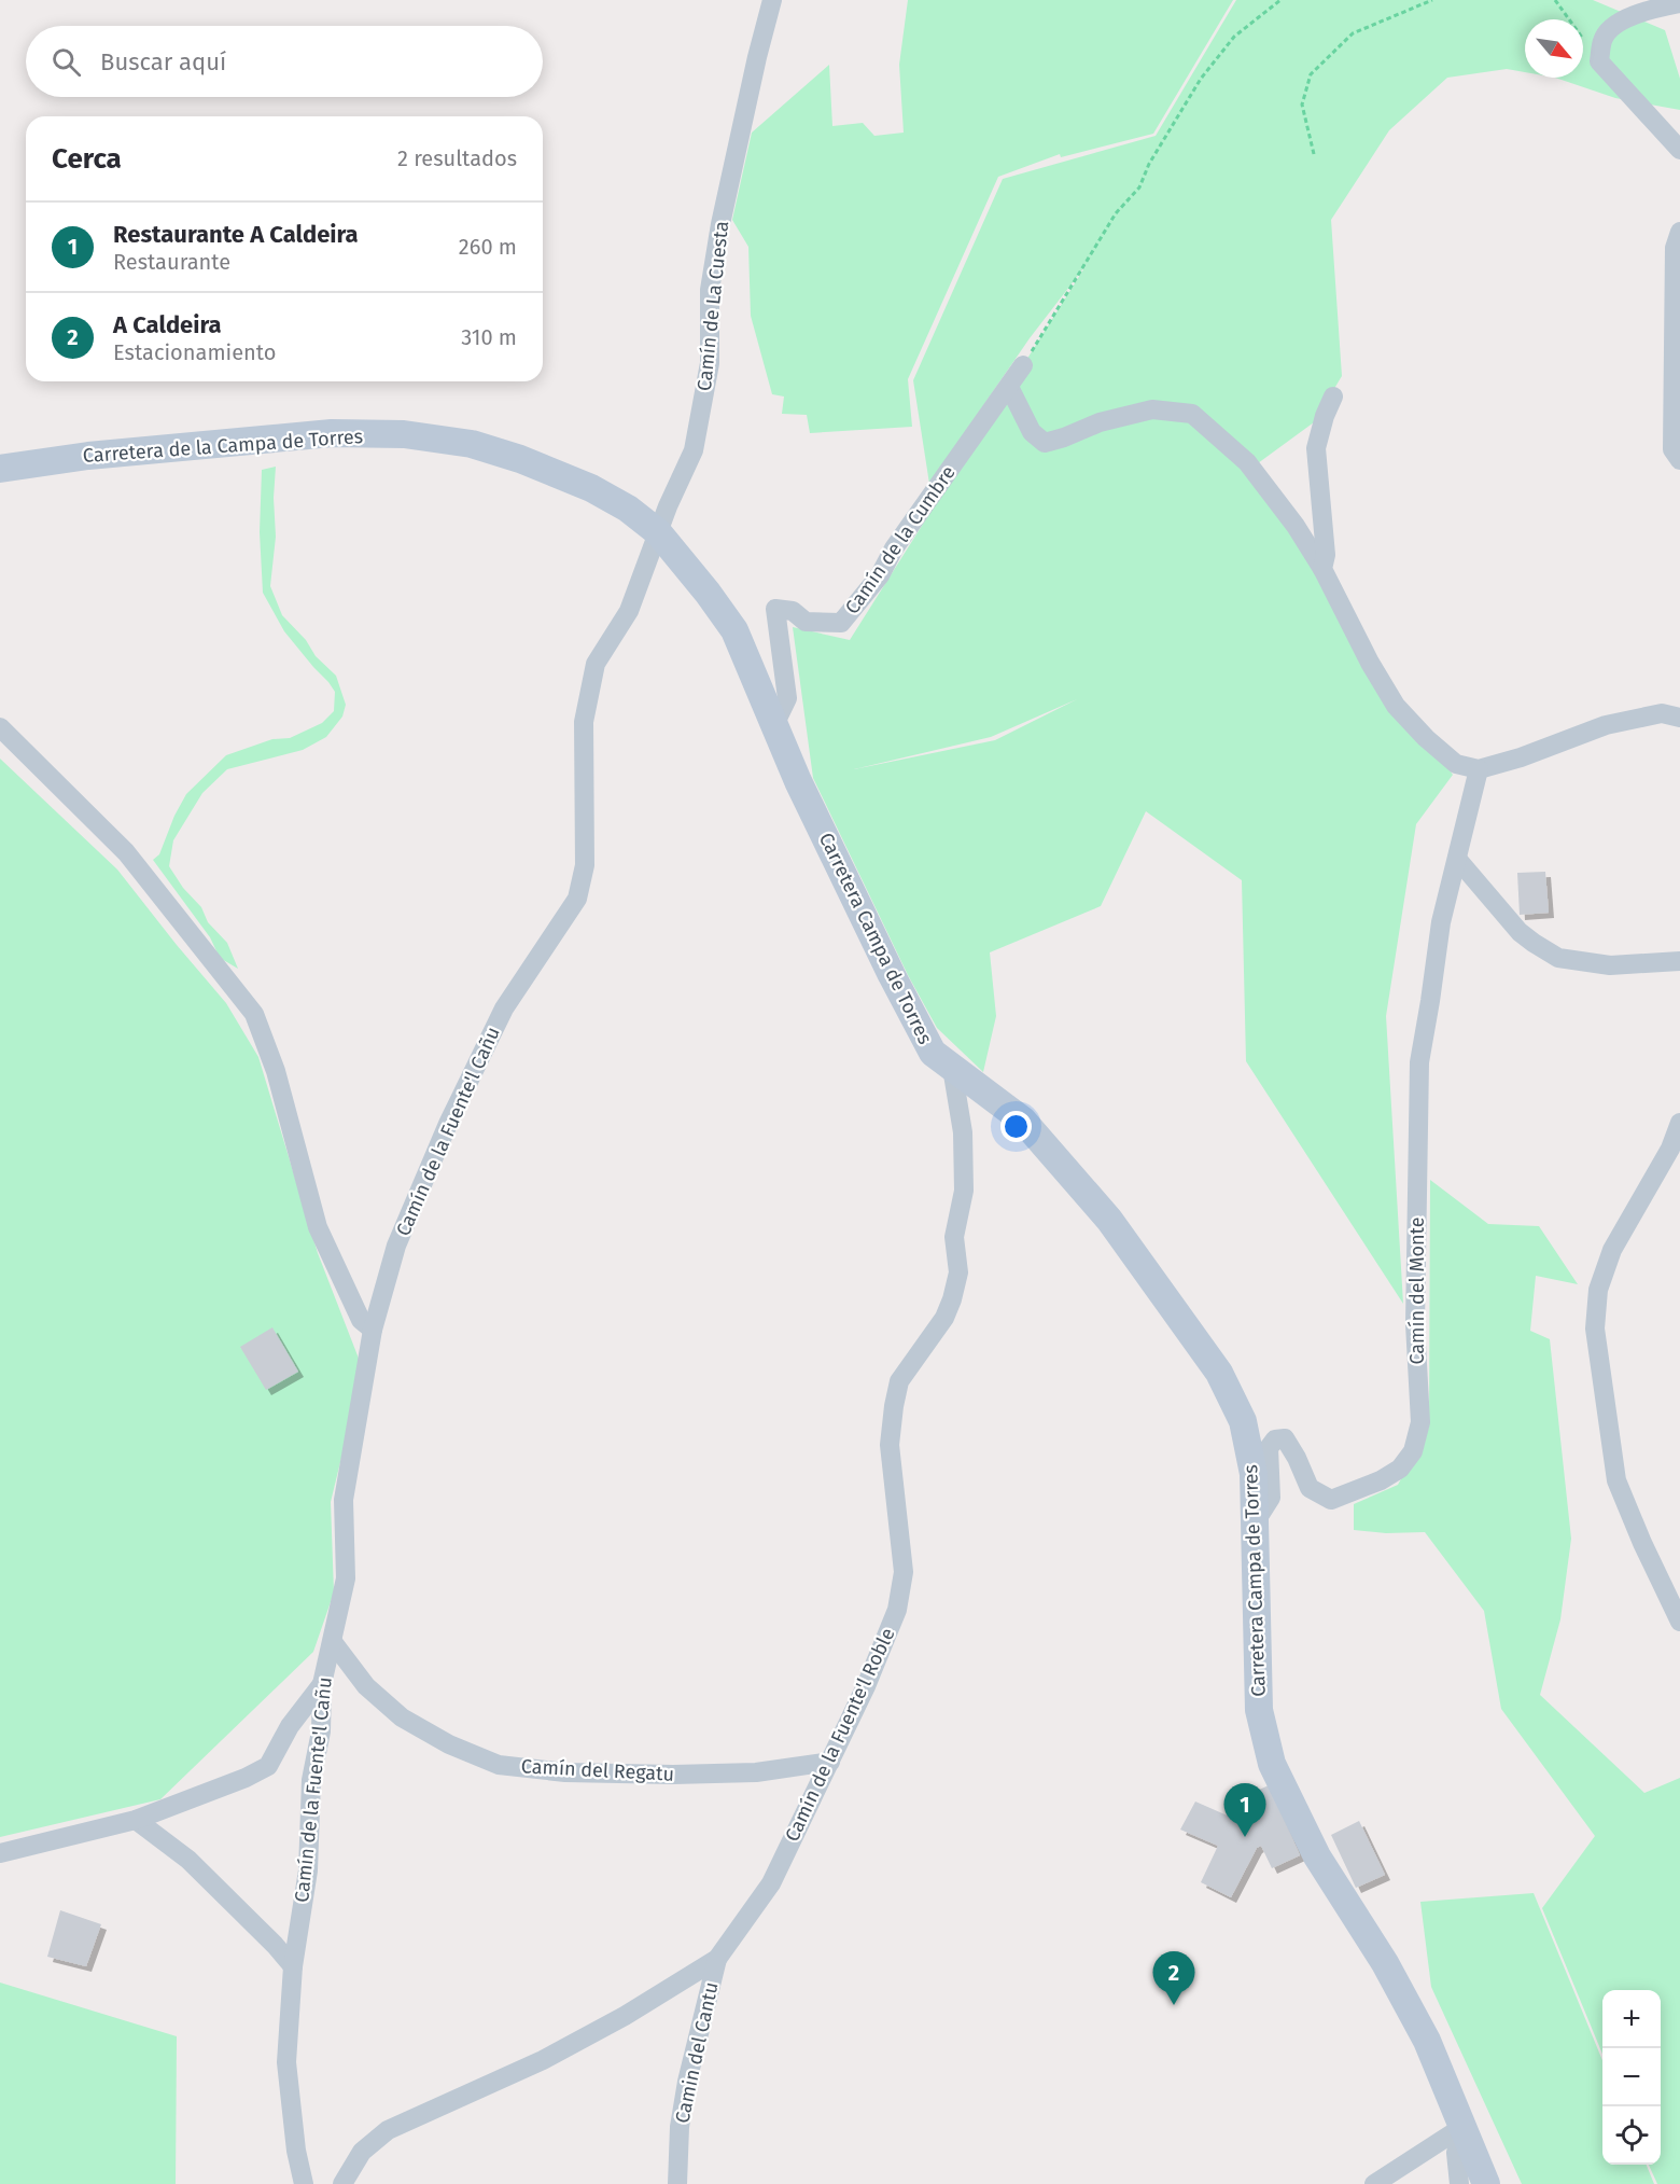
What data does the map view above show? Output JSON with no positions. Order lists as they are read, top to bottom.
{
  "streets": {
    "street": [
      "Camín de La Cuesta",
      "Carretera de la Campa de Torres",
      "Camín de la Cumbre",
      "Carretera Campa de Torres",
      "Camín de la Fuente'l Cañu",
      "Camín del Monte",
      "Camín de la Fuente'l Roble",
      "Camín del Regatu",
      "Camin del Cantu"
    ]
  },
  "crossings": [
    ["Camín de La Cuesta", "Carretera de la Campa de Torres"],
    ["Camín de La Cuesta", "Carretera Campa de Torres"],
    ["Camín de La Cuesta", "Camín de la Fuente'l Cañu"],
    ["Carretera de la Campa de Torres", "Carretera Campa de Torres"],
    ["Carretera de la Campa de Torres", "Camín de la Fuente'l Cañu"],
    ["Camín de la Cumbre", "Carretera Campa de Torres"],
    ["Carretera Campa de Torres", "Camín de la Fuente'l Cañu"],
    ["Carretera Campa de Torres", "Camín del Monte"],
    ["Carretera Campa de Torres", "Camín de la Fuente'l Roble"],
    ["Camín de la Fuente'l Cañu", "Camín del Regatu"],
    ["Camín de la Fuente'l Roble", "Camín del Regatu"],
    ["Camín de la Fuente'l Roble", "Camin del Cantu"]
  ],
  "north": "bottom right",
  "page": {
    "search": "Buscar aquí",
    "heading": ["Cerca", "2 resultados"],
    "list": [
      {
        "mark": "1",
        "name": "Restaurante A Caldeira",
        "note": "Restaurante",
        "value": "260 m"
      },
      {
        "mark": "2",
        "name": "A Caldeira",
        "note": "Estacionamiento",
        "value": "310 m"
      }
    ],
    "pins": ["1", "2"],
    "map_buttons": ["+", "−"]
  }
}
